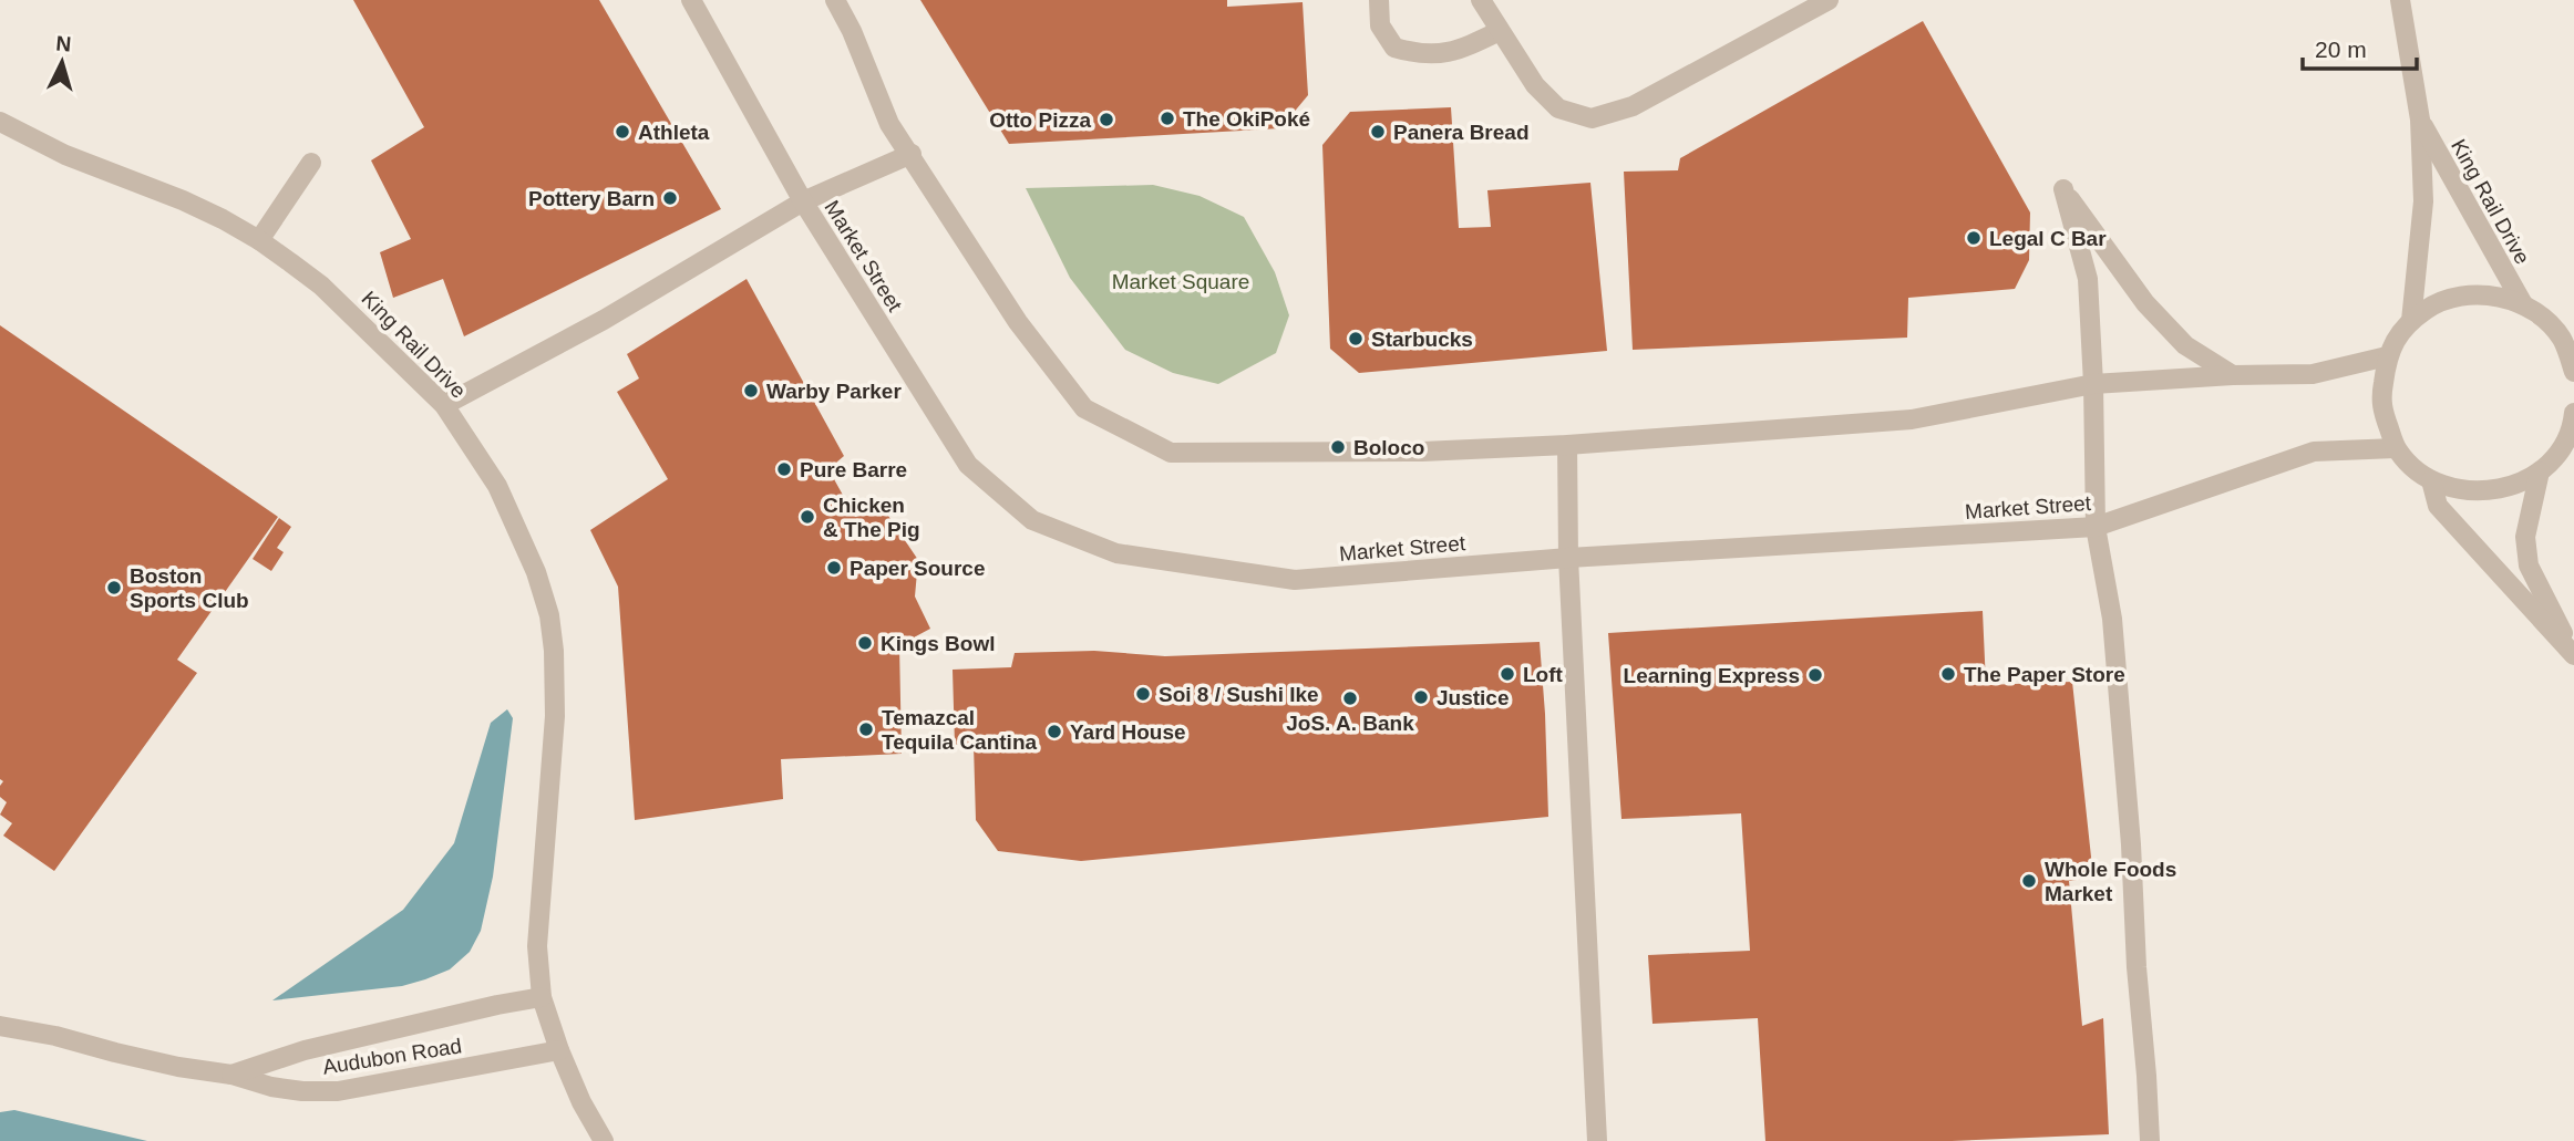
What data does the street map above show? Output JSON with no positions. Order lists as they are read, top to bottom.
{
  "streets": {
    "street": ["King Rail Drive", "Market Street", "Audubon Road"]
  },
  "crossings": [
    ["King Rail Drive", "Audubon Road"]
  ],
  "parks": ["Market Square"],
  "places": [
    "The OkiPoké",
    "Otto Pizza",
    "Athleta",
    "Panera Bread",
    "Pottery Barn",
    "Legal C Bar",
    "Starbucks",
    "Warby Parker",
    "Boloco",
    "Pure Barre",
    "Chicken & The Pig",
    "Paper Source",
    "Boston Sports Club",
    "Kings Bowl",
    "Loft",
    "The Paper Store",
    "Learning Express",
    "Soi 8 / Sushi Ike",
    "Justice",
    "JoS. A. Bank",
    "Temazcal Tequila Cantina",
    "Yard House",
    "Whole Foods Market"
  ],
  "scale_bar": "20 m",
  "north": "top"
}
